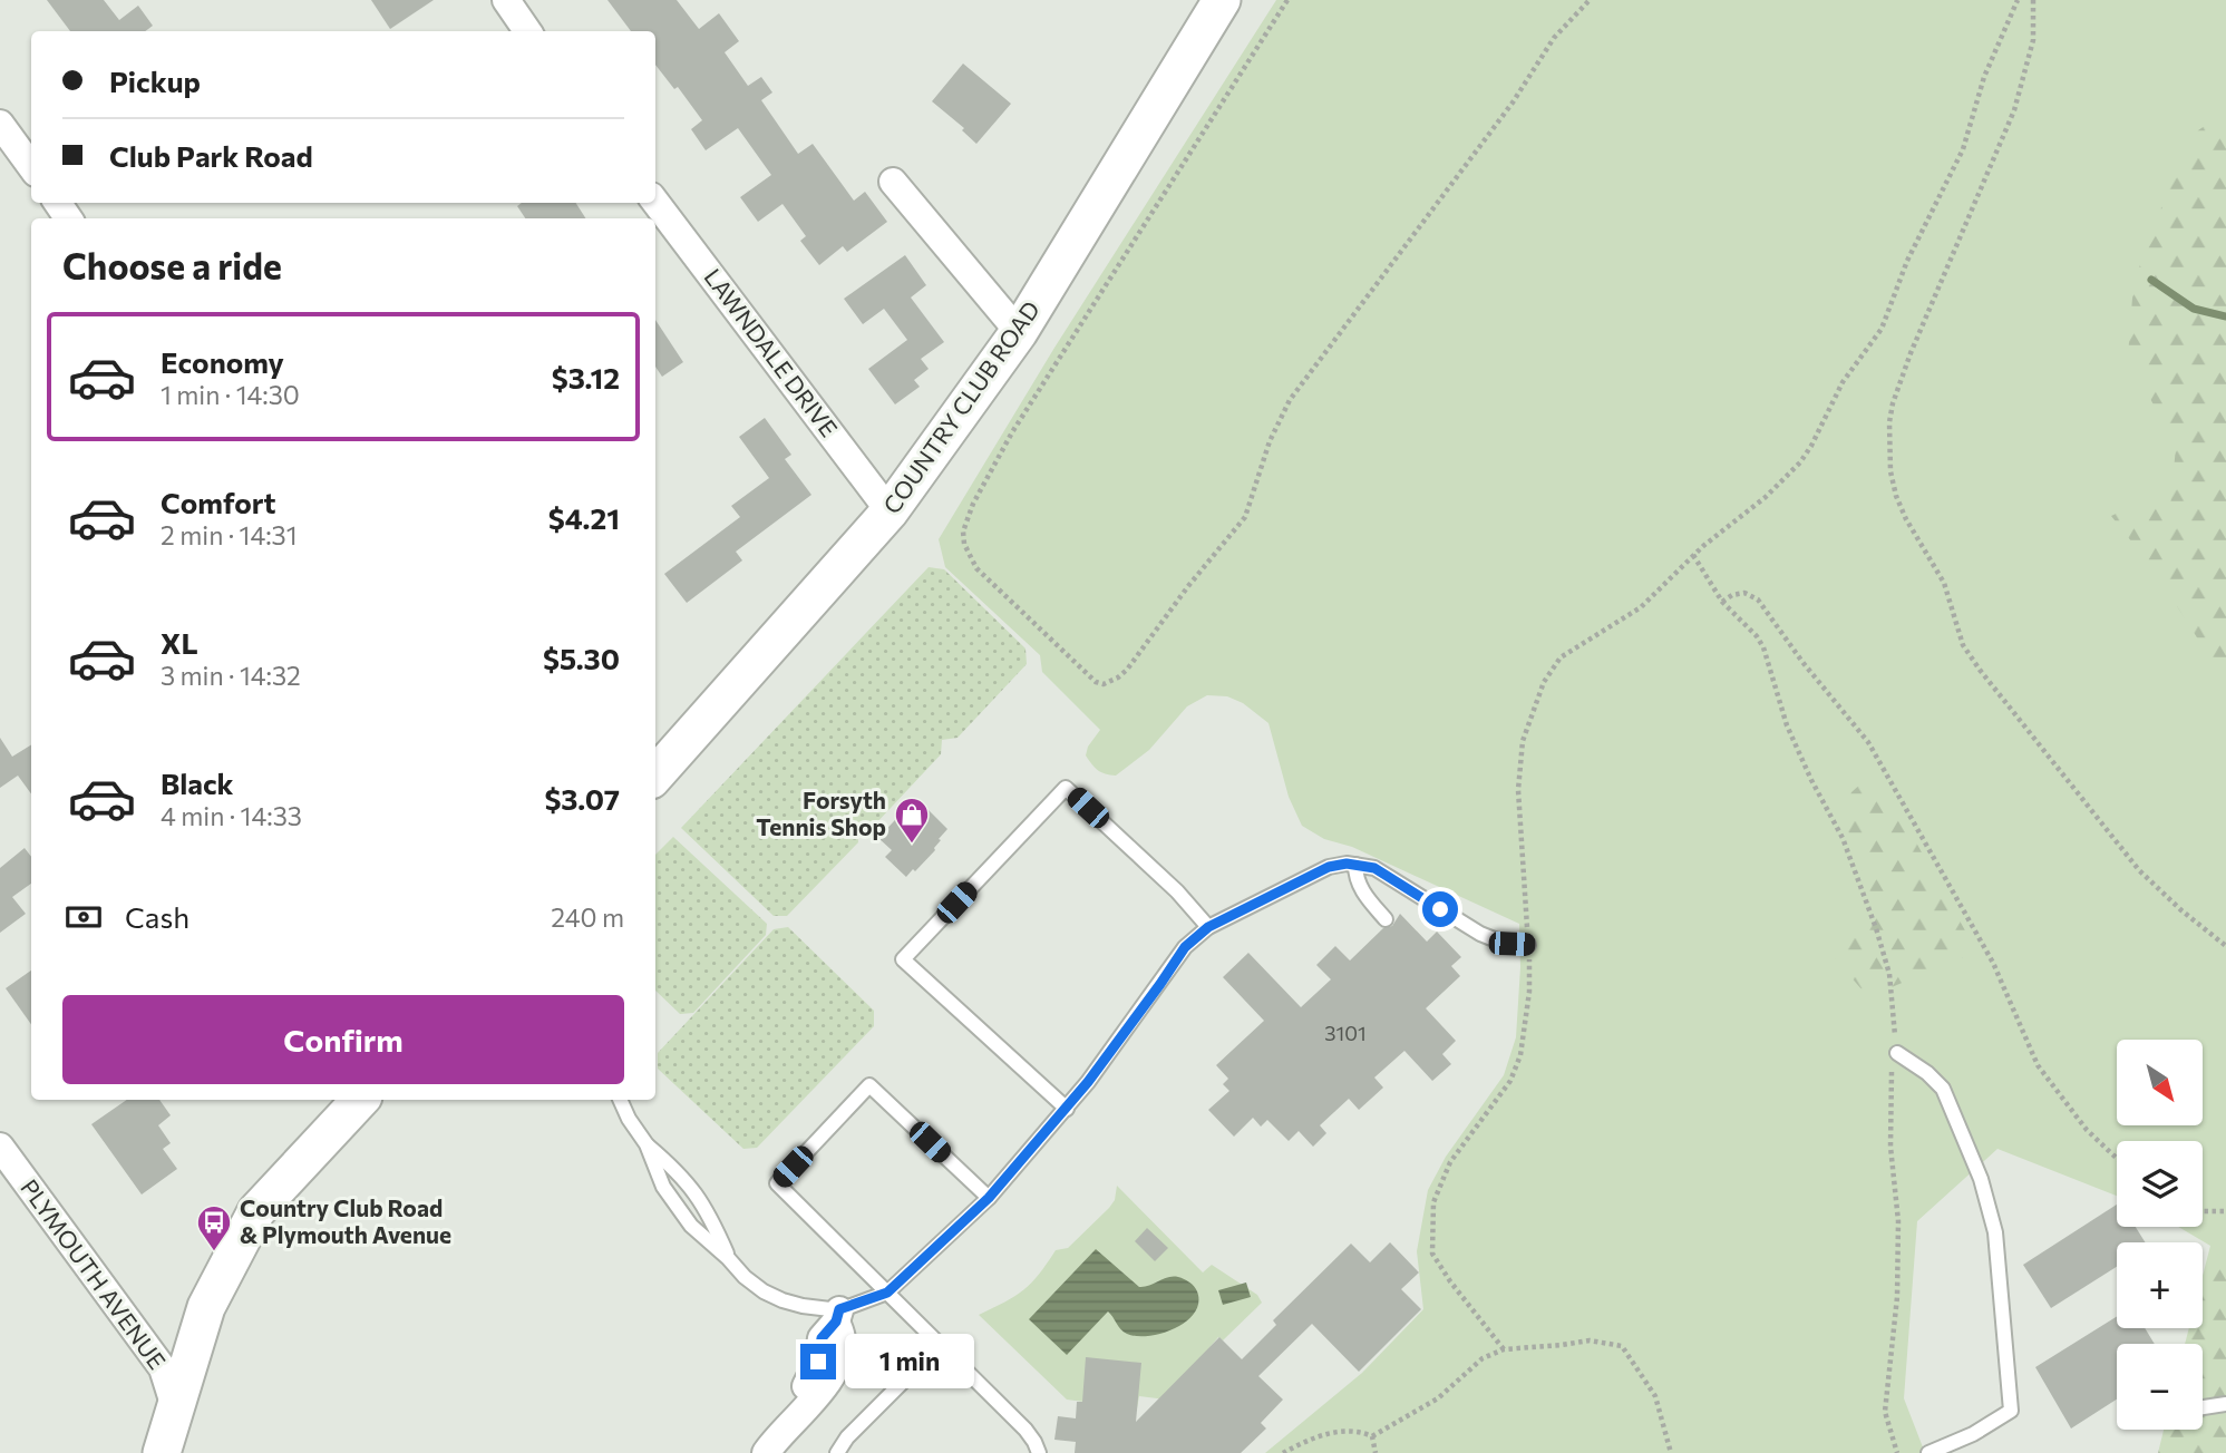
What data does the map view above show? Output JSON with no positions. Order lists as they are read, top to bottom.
{
  "streets": {
    "main road": ["COUNTRY CLUB ROAD"],
    "street": ["LAWNDALE DRIVE", "PLYMOUTH AVENUE"]
  },
  "crossings": [
    ["LAWNDALE DRIVE", "COUNTRY CLUB ROAD"]
  ],
  "places": {
    "shop": ["Forsyth Tennis Shop"],
    "bus stop": ["Country Club Road & Plymouth Avenue"]
  },
  "house_numbers": ["3101"],
  "north": "bottom right",
  "page": {
    "banner": ["Pickup", "Club Park Road"],
    "heading": "Choose a ride",
    "list": [
      {
        "name": "Economy",
        "note": "1 min · 14:30",
        "value": "$3.12"
      },
      {
        "name": "Comfort",
        "note": "2 min · 14:31",
        "value": "$4.21"
      },
      {
        "name": "XL",
        "note": "3 min · 14:32",
        "value": "$5.30"
      },
      {
        "name": "Black",
        "note": "4 min · 14:33",
        "value": "$3.07"
      }
    ],
    "pay": ["Cash", "240 m"],
    "buttons": "Confirm",
    "map_buttons": ["+", "−"],
    "bubble": "1 min"
  }
}
